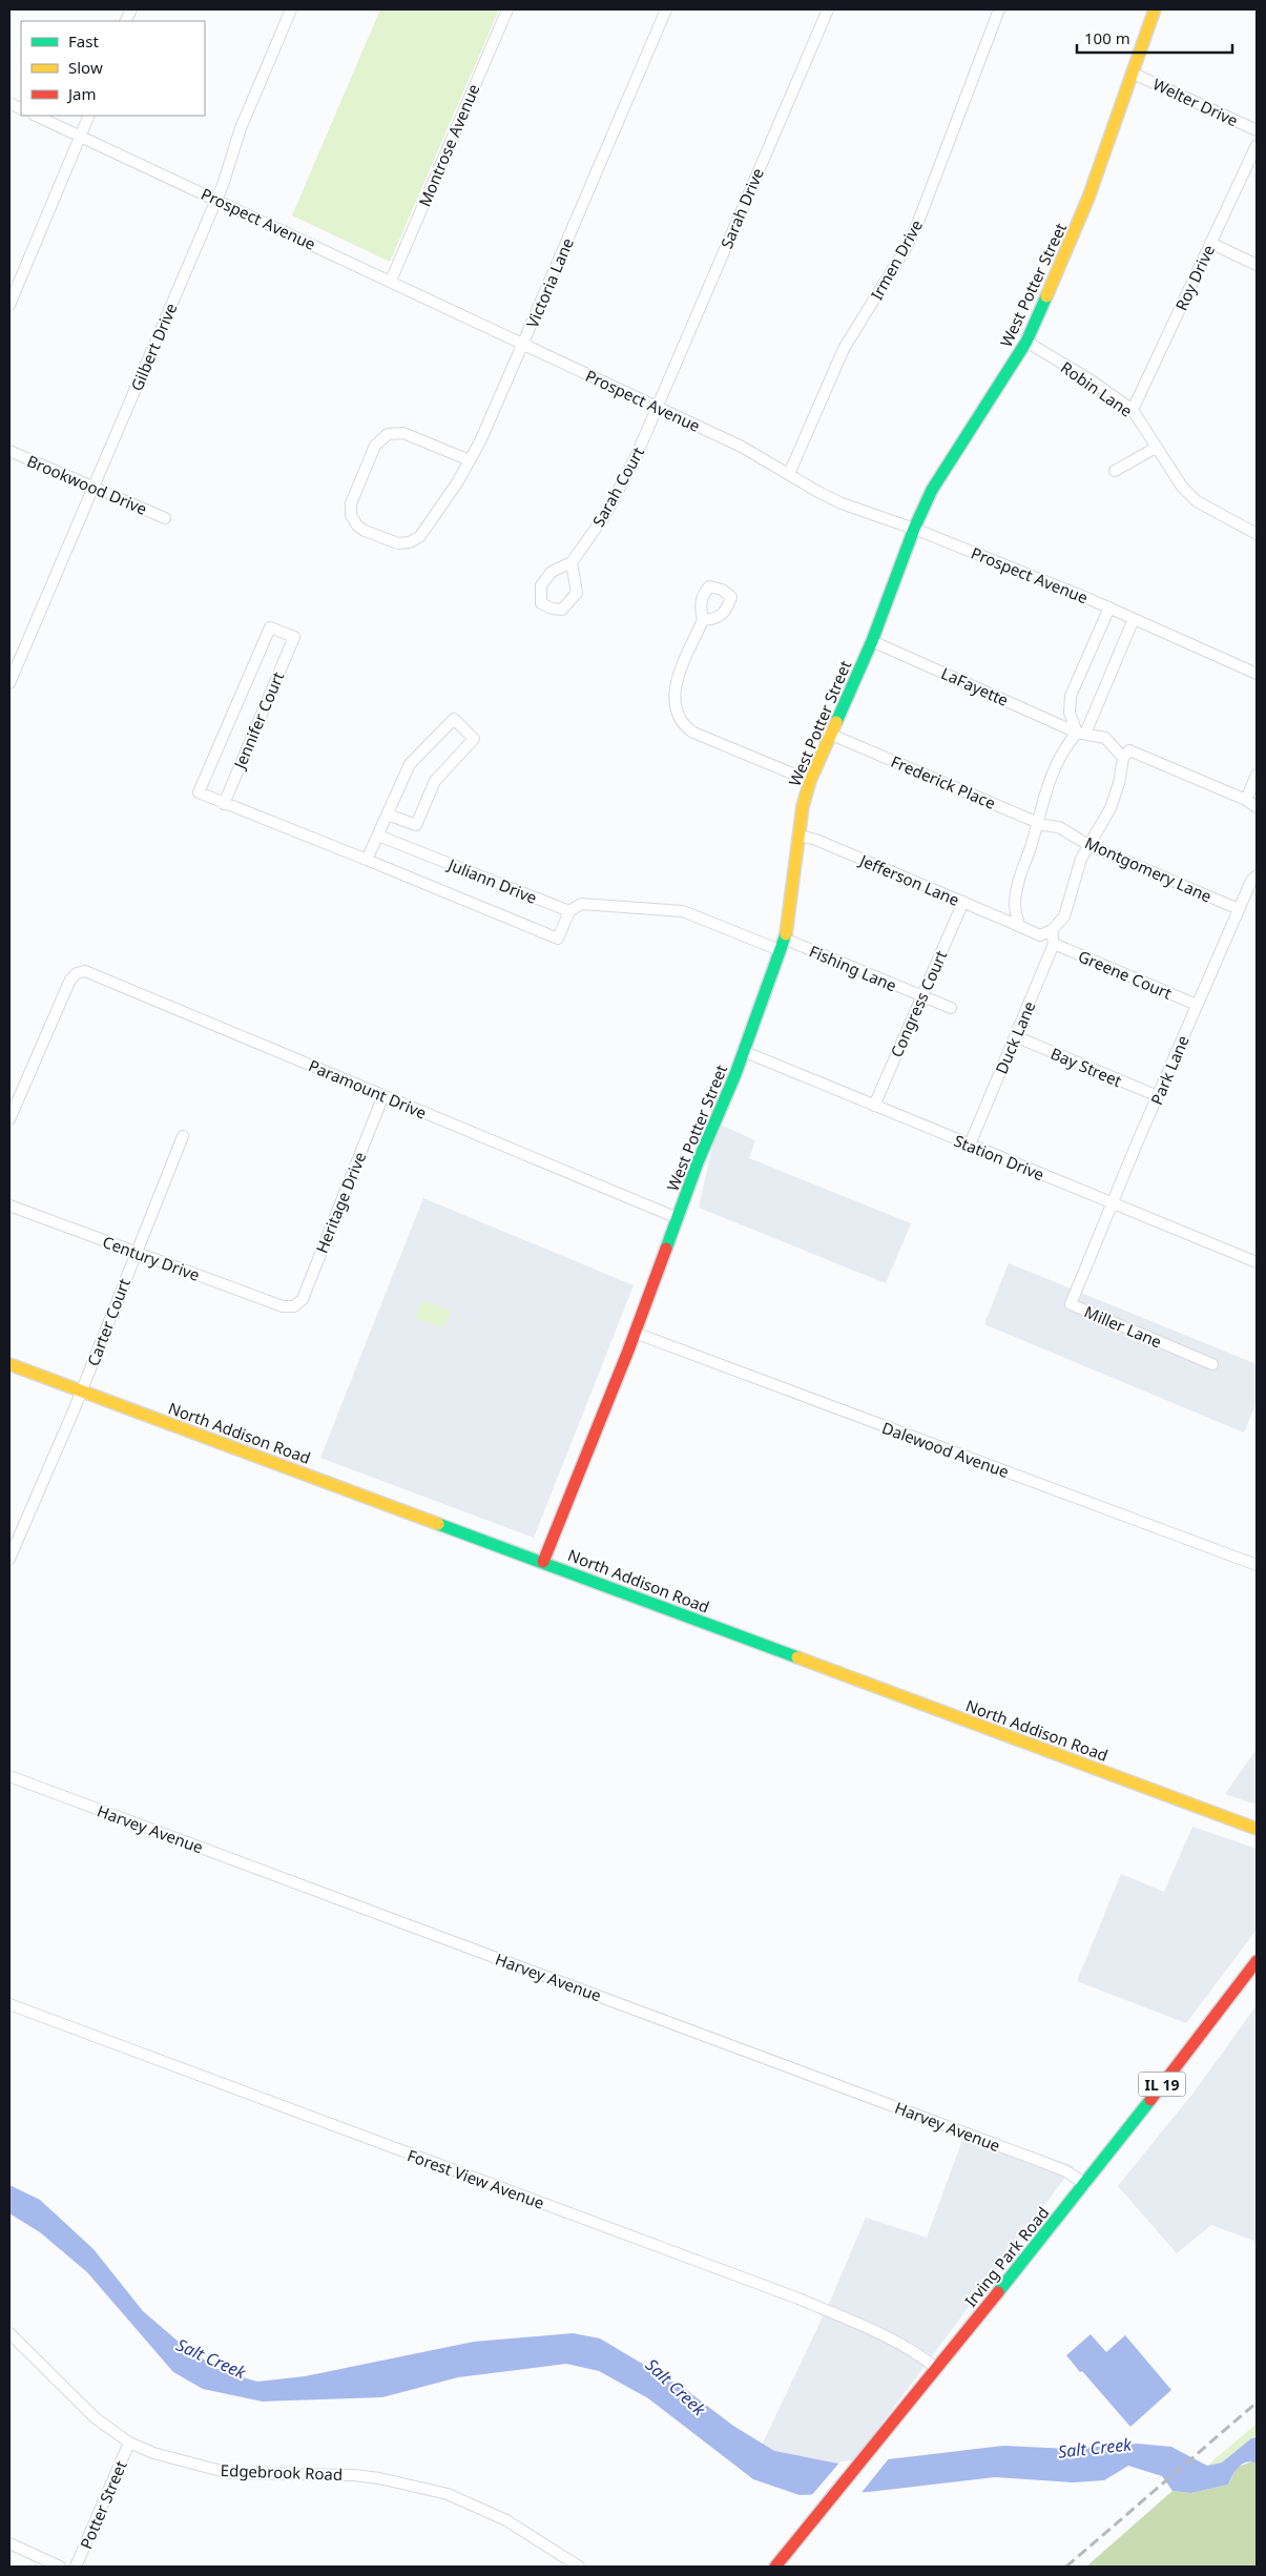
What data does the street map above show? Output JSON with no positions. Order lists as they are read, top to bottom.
{
  "streets": {
    "street": [
      "Welter Drive",
      "Montrose Avenue",
      "Sarah Drive",
      "Prospect Avenue",
      "Irmen Drive",
      "Roy Drive",
      "Victoria Lane",
      "West Potter Street",
      "Gilbert Drive",
      "Robin Lane",
      "Brookwood Drive",
      "Sarah Court",
      "LaFayette",
      "Jennifer Court",
      "Frederick Place",
      "Montgomery Lane",
      "Jefferson Lane",
      "Juliann Drive",
      "Fishing Lane",
      "Greene Court",
      "Congress Court",
      "Duck Lane",
      "Bay Street",
      "Park Lane",
      "Paramount Drive",
      "Station Drive",
      "Heritage Drive",
      "Century Drive",
      "Carter Court",
      "Miller Lane",
      "North Addison Road",
      "Dalewood Avenue",
      "Harvey Avenue",
      "IL 19",
      "Forest View Avenue",
      "Irving Park Road",
      "Edgebrook Road",
      "Potter Street"
    ]
  },
  "crossings": [
    ["Welter Drive", "West Potter Street"],
    ["Montrose Avenue", "Prospect Avenue"],
    ["Sarah Drive", "Prospect Avenue"],
    ["Sarah Drive", "Sarah Court"],
    ["Prospect Avenue", "Irmen Drive"],
    ["Prospect Avenue", "Victoria Lane"],
    ["Prospect Avenue", "West Potter Street"],
    ["Prospect Avenue", "Gilbert Drive"],
    ["Prospect Avenue", "Sarah Court"],
    ["Roy Drive", "Robin Lane"],
    ["West Potter Street", "Robin Lane"],
    ["West Potter Street", "LaFayette"],
    ["West Potter Street", "Frederick Place"],
    ["West Potter Street", "Jefferson Lane"],
    ["West Potter Street", "Fishing Lane"],
    ["West Potter Street", "Paramount Drive"],
    ["West Potter Street", "Station Drive"],
    ["West Potter Street", "North Addison Road"],
    ["West Potter Street", "Dalewood Avenue"],
    ["Gilbert Drive", "Brookwood Drive"],
    ["Frederick Place", "Montgomery Lane"],
    ["Montgomery Lane", "Park Lane"],
    ["Jefferson Lane", "Congress Court"],
    ["Fishing Lane", "Congress Court"],
    ["Greene Court", "Duck Lane"],
    ["Greene Court", "Park Lane"],
    ["Congress Court", "Station Drive"],
    ["Duck Lane", "Bay Street"],
    ["Duck Lane", "Station Drive"],
    ["Bay Street", "Park Lane"],
    ["Park Lane", "Station Drive"],
    ["Park Lane", "Miller Lane"],
    ["Paramount Drive", "Heritage Drive"],
    ["Heritage Drive", "Century Drive"],
    ["Century Drive", "Carter Court"],
    ["Carter Court", "North Addison Road"],
    ["Harvey Avenue", "Irving Park Road"],
    ["Forest View Avenue", "Irving Park Road"],
    ["Edgebrook Road", "Potter Street"]
  ],
  "water": ["Salt Creek"],
  "legend": ["Fast", "Slow", "Jam"],
  "scale_bar": "100 m"
}
